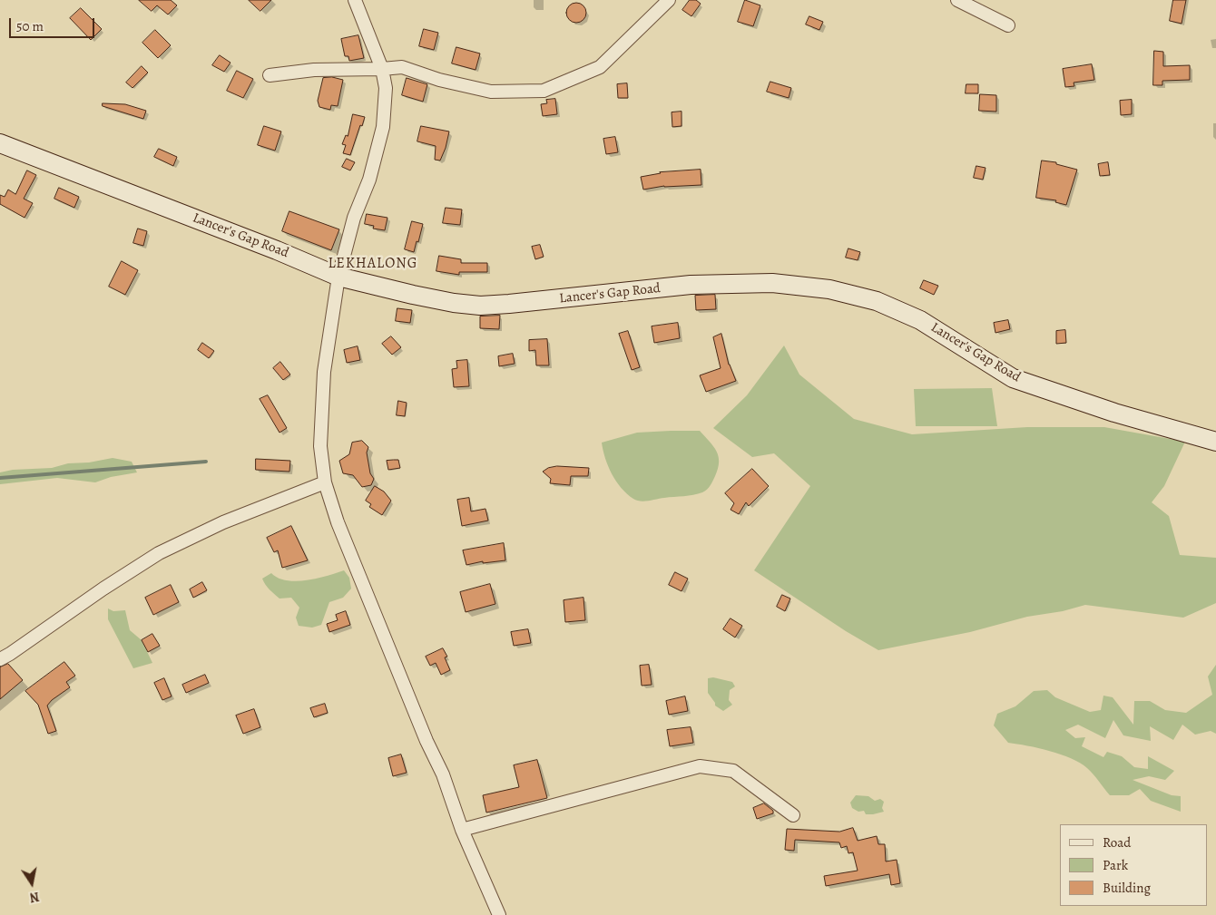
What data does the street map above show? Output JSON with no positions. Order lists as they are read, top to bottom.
{
  "streets": {
    "main road": ["Lancer's Gap Road"]
  },
  "districts": ["LEKHALONG"],
  "legend": ["Road", "Park", "Building"],
  "scale_bar": "50 m",
  "north": "bottom"
}
